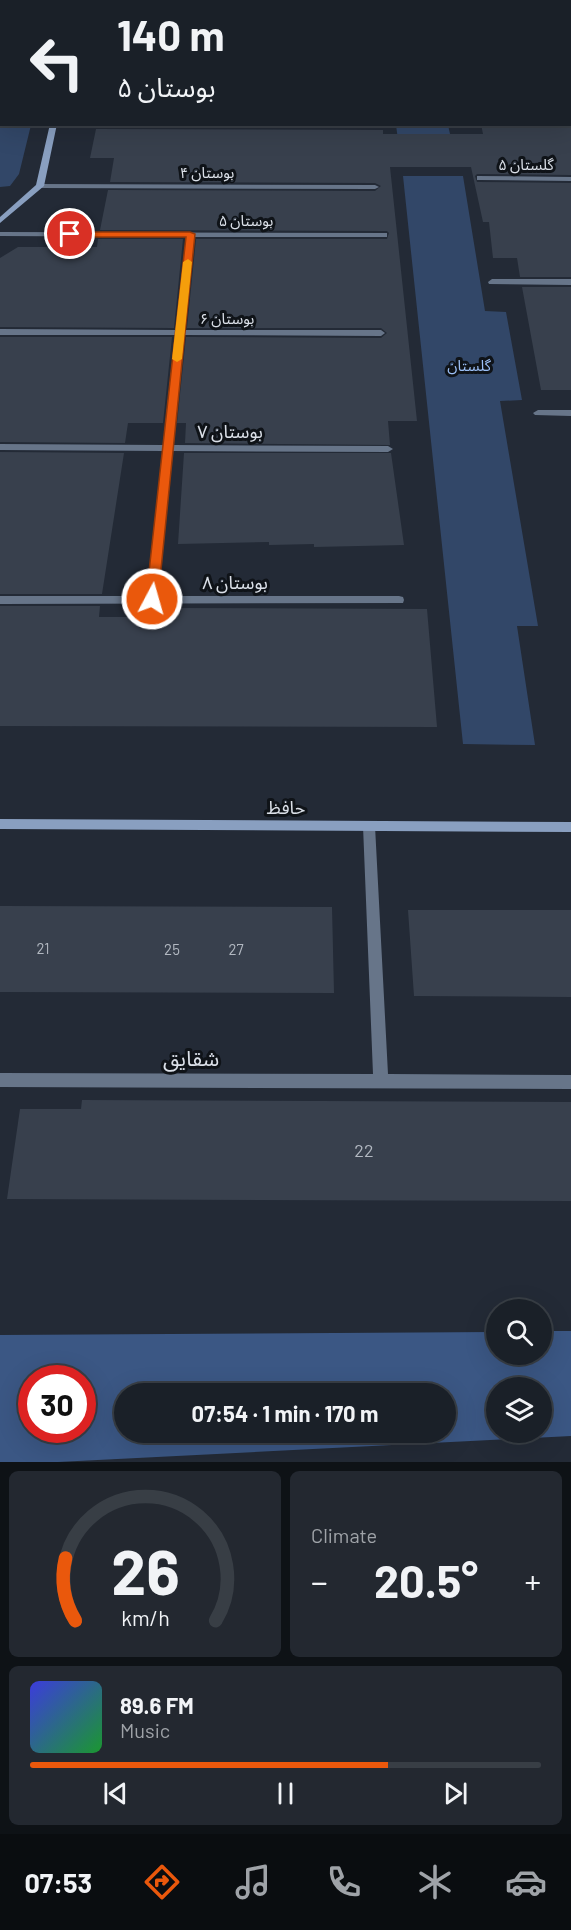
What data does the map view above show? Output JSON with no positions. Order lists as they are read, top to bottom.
{
  "streets": {
    "street": [
      "گلستان ۵",
      "بوستان ۴",
      "بوستان ۵",
      "بوستان ۶",
      "بوستان ۷",
      "بوستان ۸",
      "حافظ",
      "شقایق"
    ]
  },
  "parks": ["گلستان"],
  "house_numbers": [
    "21",
    "25",
    "27",
    "22"
  ],
  "page": {
    "turn": ["140 m", "بوستان ۵"],
    "limit": "30",
    "trip": "07:54 · 1 min · 170 m",
    "tile": "Climate",
    "heat": ["−", "20.5°", "+"],
    "song": ["89.6 FM", "Music"],
    "tabs": "07:53",
    "gauge": ["26", "km/h"]
  }
}
